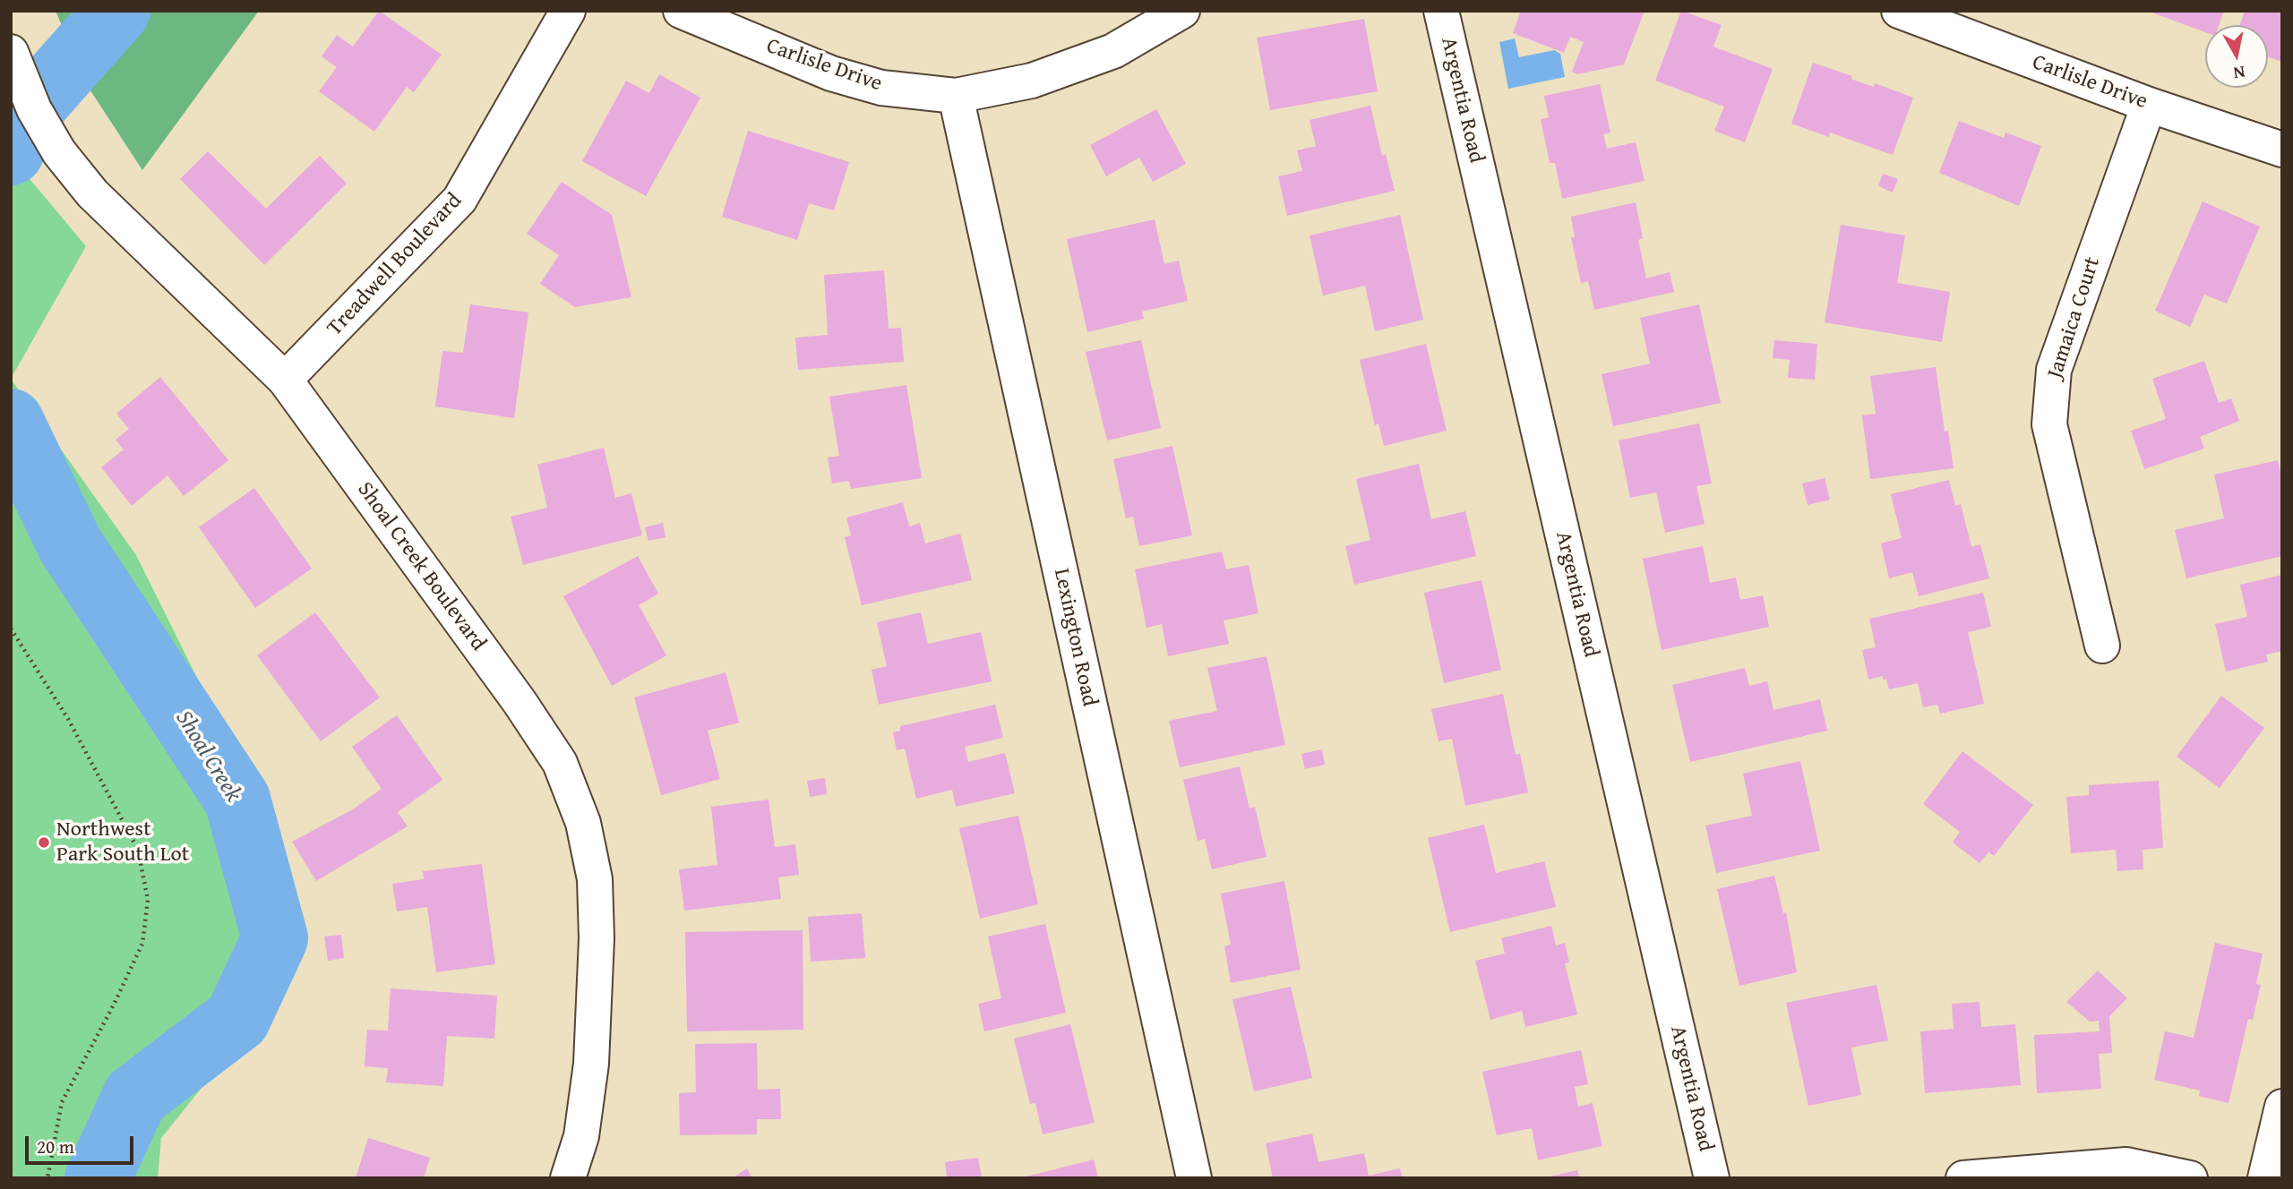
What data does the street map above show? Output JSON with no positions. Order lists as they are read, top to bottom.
{
  "streets": {
    "street": [
      "Carlisle Drive",
      "Argentia Road",
      "Treadwell Boulevard",
      "Jamaica Court",
      "Shoal Creek Boulevard",
      "Lexington Road"
    ]
  },
  "crossings": [
    ["Carlisle Drive", "Jamaica Court"],
    ["Carlisle Drive", "Lexington Road"],
    ["Treadwell Boulevard", "Shoal Creek Boulevard"]
  ],
  "water": ["Shoal Creek"],
  "places": ["Northwest Park South Lot"],
  "scale_bar": "20 m",
  "north": "bottom"
}
